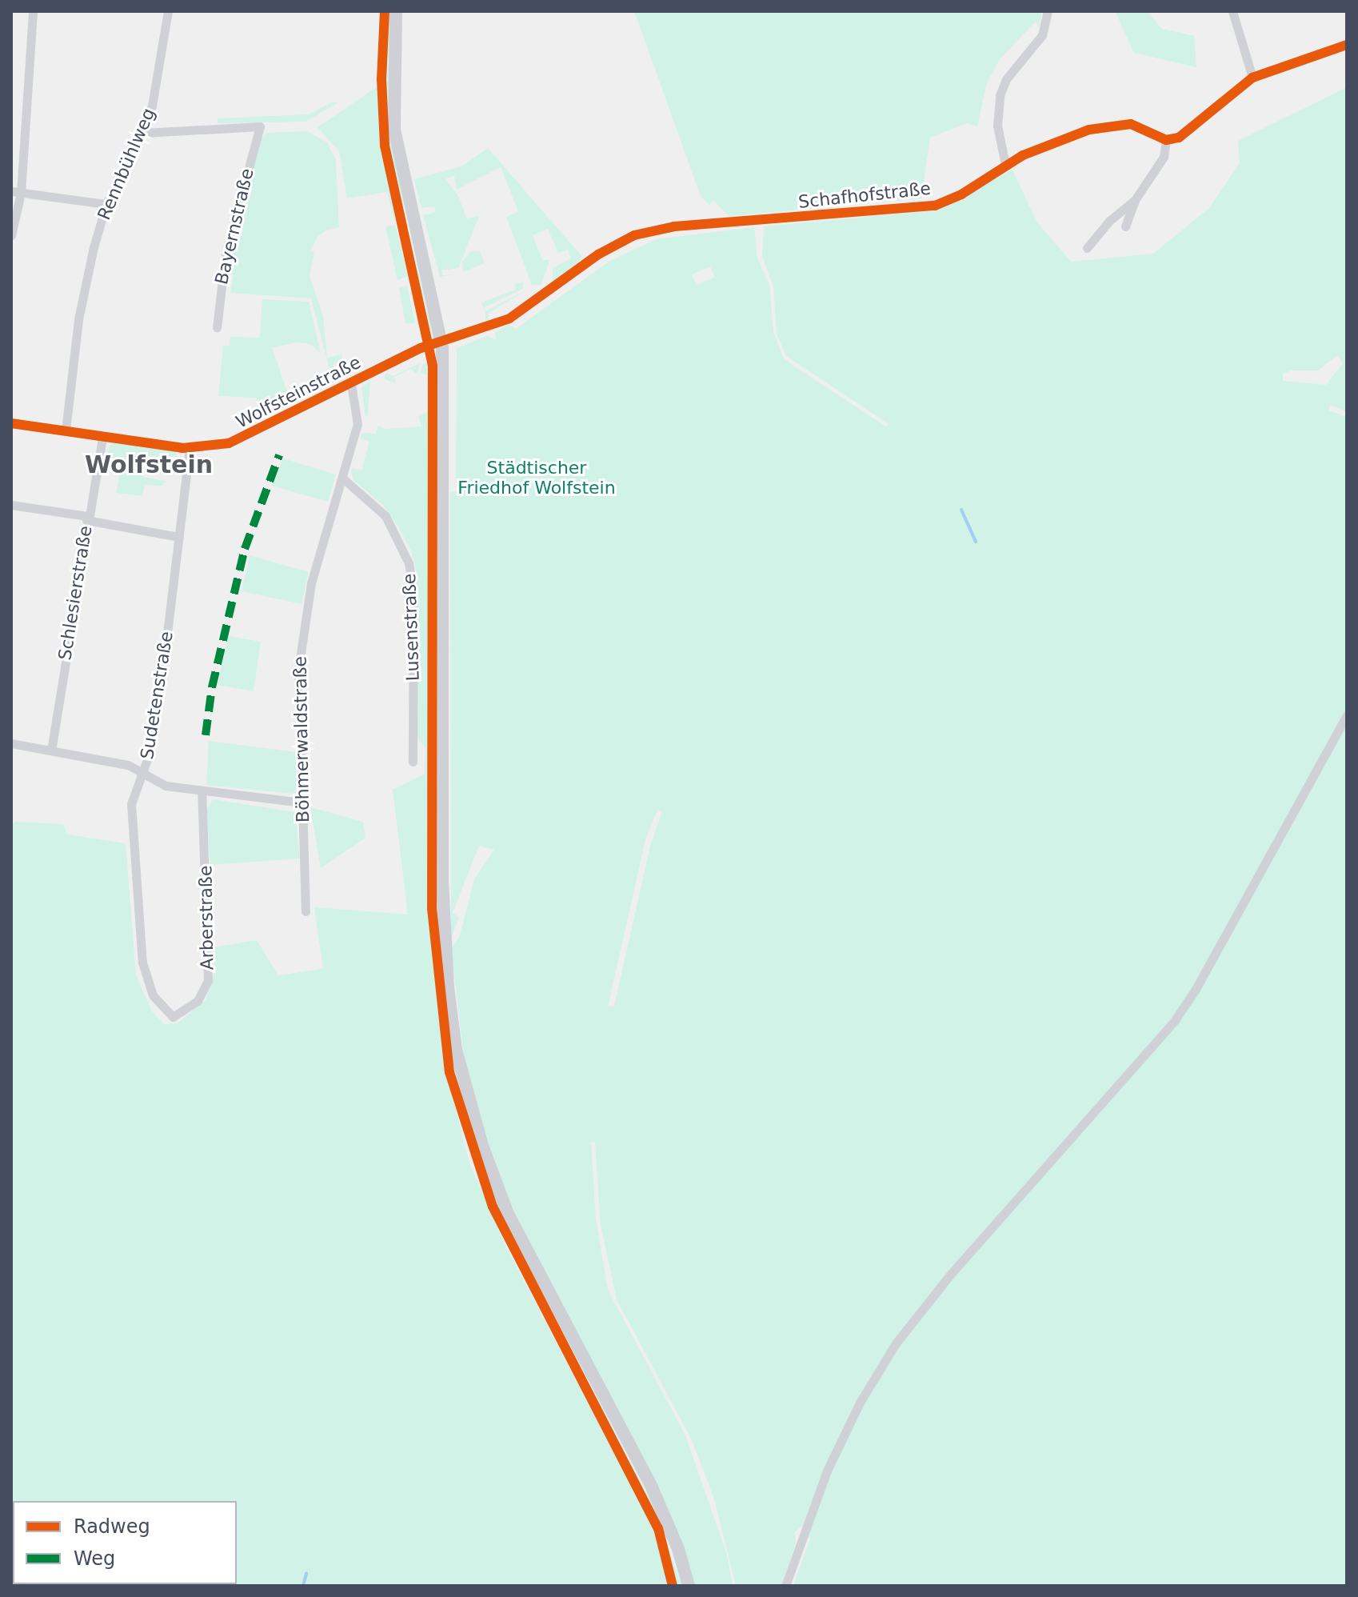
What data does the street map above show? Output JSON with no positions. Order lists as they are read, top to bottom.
{
  "streets": {
    "street": [
      "Rennbühlweg",
      "Schafhofstraße",
      "Bayernstraße",
      "Wolfsteinstraße",
      "Schlesierstraße",
      "Lusenstraße",
      "Sudetenstraße",
      "Böhmerwaldstraße",
      "Arberstraße"
    ]
  },
  "crossings": [
    ["Rennbühlweg", "Bayernstraße"],
    ["Rennbühlweg", "Wolfsteinstraße"],
    ["Schafhofstraße", "Wolfsteinstraße"],
    ["Wolfsteinstraße", "Schlesierstraße"],
    ["Wolfsteinstraße", "Sudetenstraße"],
    ["Wolfsteinstraße", "Böhmerwaldstraße"],
    ["Lusenstraße", "Böhmerwaldstraße"],
    ["Sudetenstraße", "Arberstraße"]
  ],
  "districts": ["Wolfstein"],
  "parks": ["Städtischer Friedhof Wolfstein"],
  "legend": ["Radweg", "Weg"]
}
